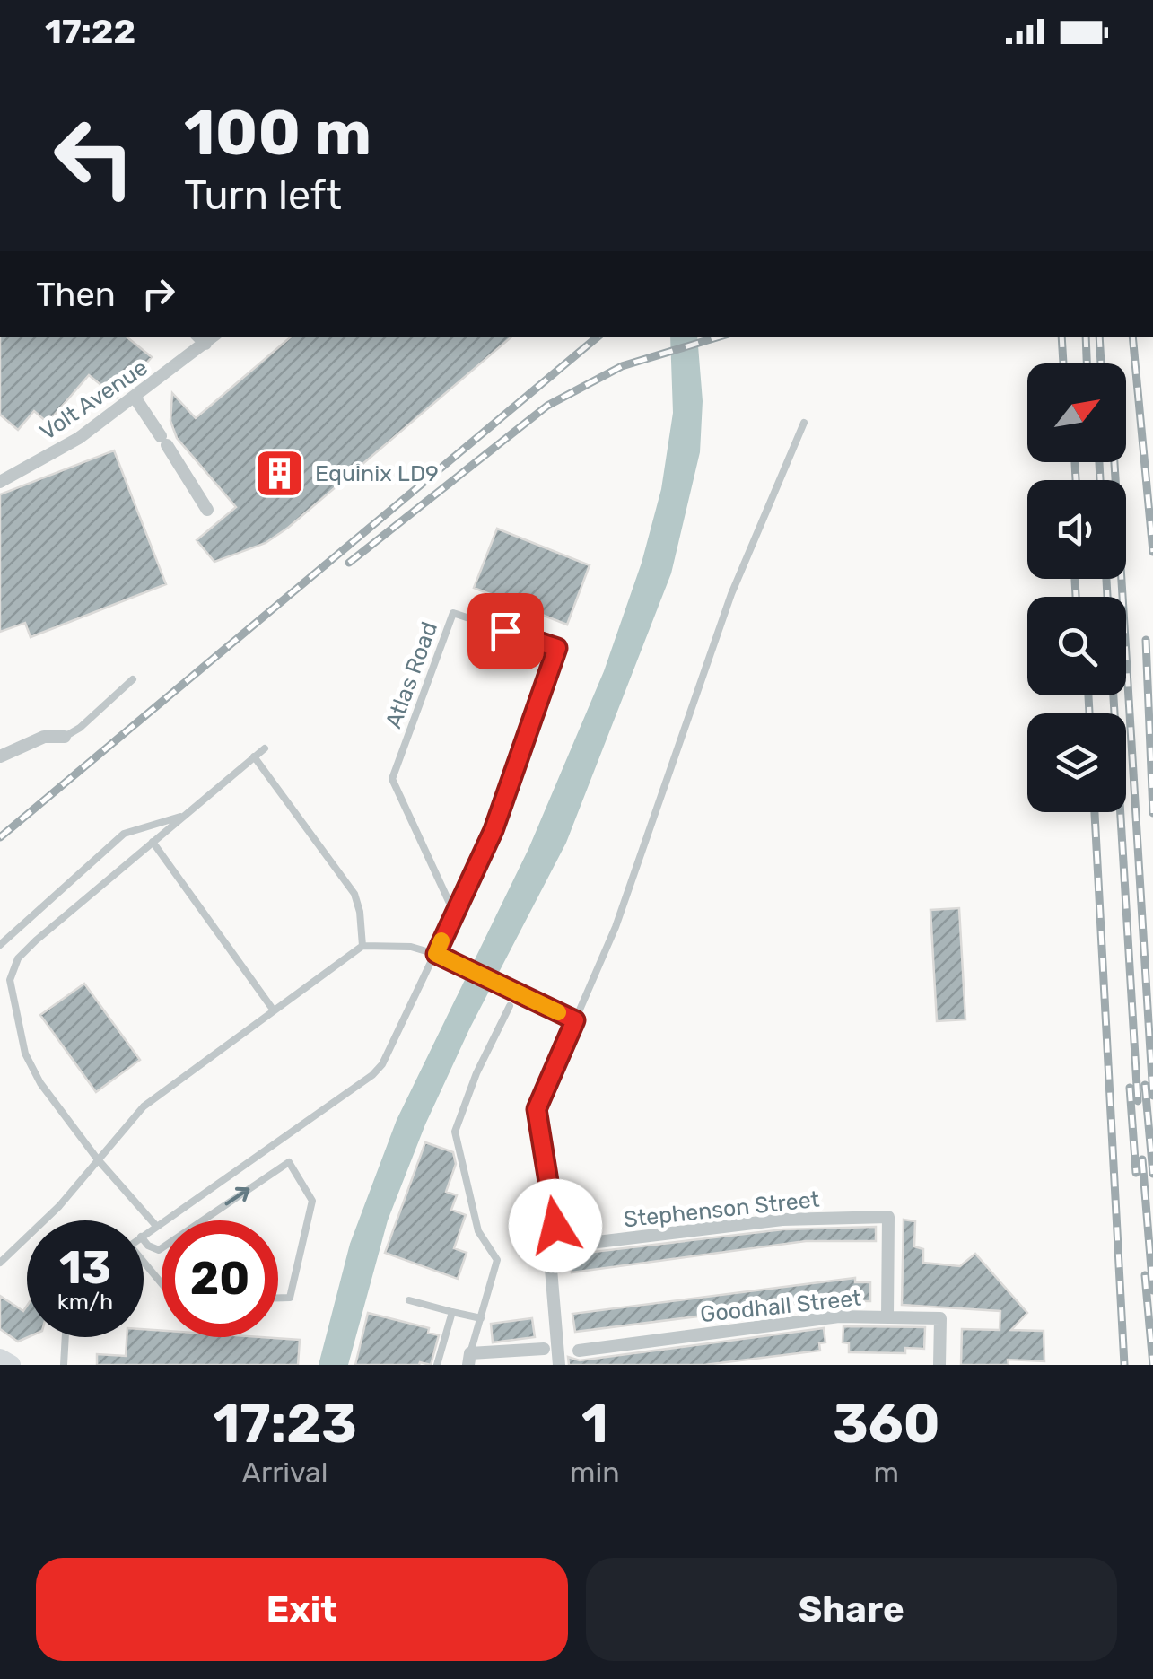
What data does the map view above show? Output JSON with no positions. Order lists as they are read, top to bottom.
{
  "streets": {
    "street": ["Volt Avenue", "Stephenson Street", "Goodhall Street"],
    "lane": ["Atlas Road"]
  },
  "crossings": [
    ["Stephenson Street", "Goodhall Street"]
  ],
  "places": {
    "building": ["Equinix LD9"]
  },
  "north": "top right",
  "page": {
    "status": "17:22",
    "turn": ["100 m", "Turn left"],
    "then": "Then",
    "speed": "13 km/h",
    "limit": "20",
    "eta": [
      "17:23",
      "Arrival",
      "1",
      "min",
      "360",
      "m"
    ],
    "buttons": ["Exit", "Share"]
  }
}
